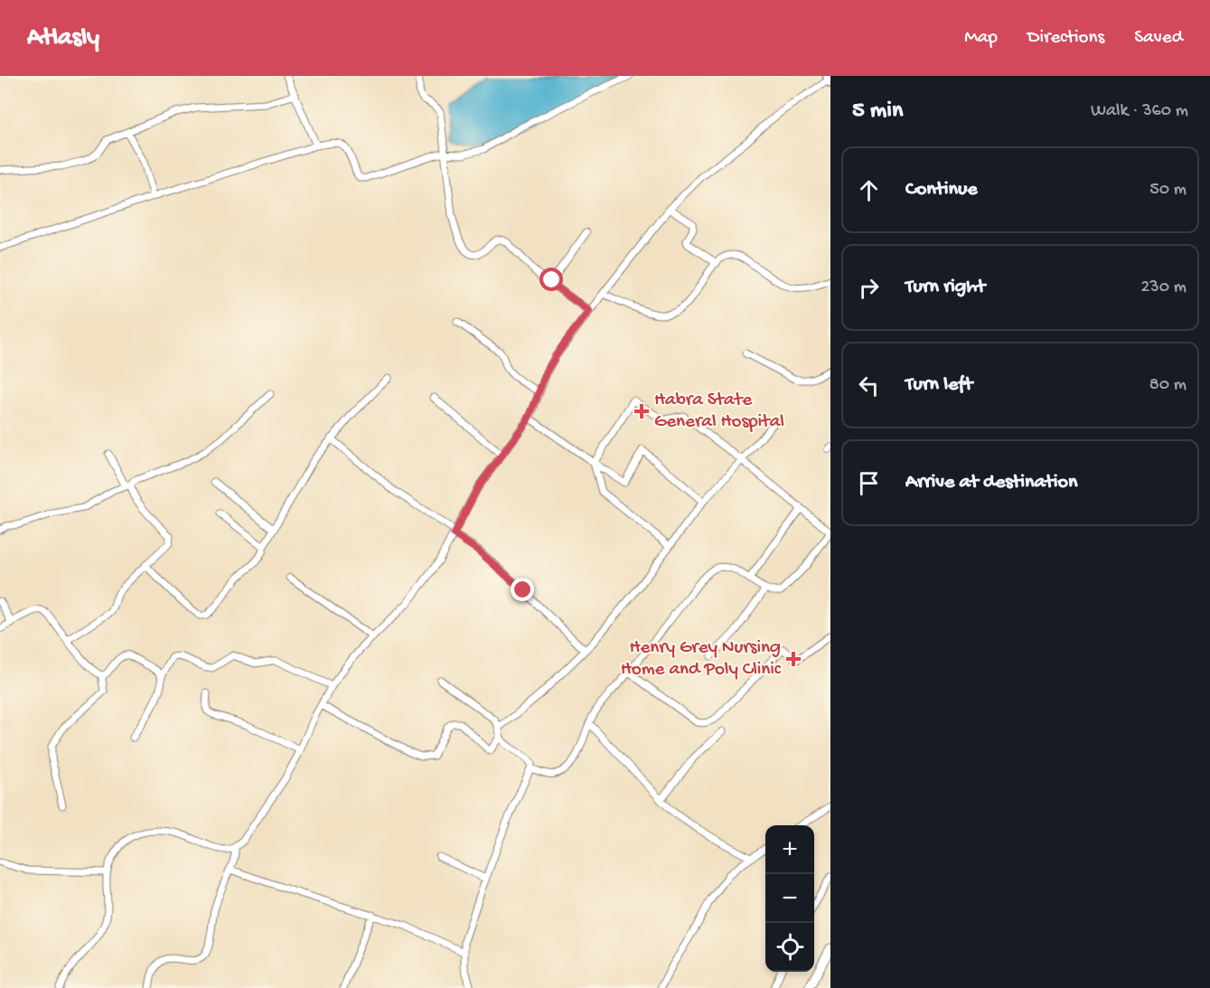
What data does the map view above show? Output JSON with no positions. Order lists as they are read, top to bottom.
{
  "places": {
    "health": ["Habra State General Hospital", "Henry Grey Nursing Home and Poly Clinic"]
  },
  "page": {
    "header": "Atlasly",
    "nav": ["Map", "Directions", "Saved"],
    "heading": ["5 min", "Walk · 360 m"],
    "list": [
      ["Continue", "50 m"],
      ["Turn right", "230 m"],
      ["Turn left", "80 m"],
      "Arrive at destination"
    ],
    "map_buttons": ["+", "−"]
  }
}
